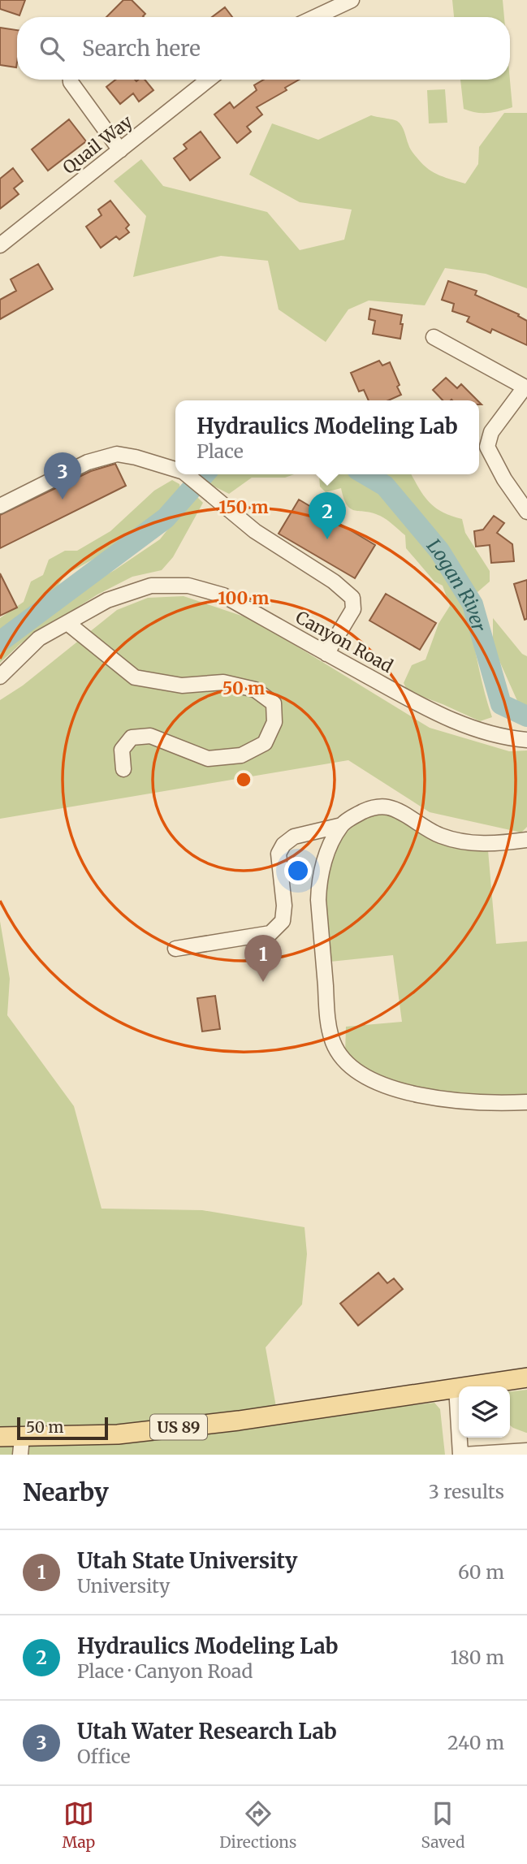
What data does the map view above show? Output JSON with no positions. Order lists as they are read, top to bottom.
{
  "streets": {
    "main road": ["US 89"],
    "street": ["Quail Way", "Canyon Road"]
  },
  "water": ["Logan River"],
  "scale_bar": "50 m",
  "page": {
    "search": "Search here",
    "popup": ["Hydraulics Modeling Lab", "Place"],
    "pins": ["3", "2", "1"],
    "scale": "50 m",
    "heading": ["Nearby", "3 results"],
    "list": [
      {
        "mark": "1",
        "name": "Utah State University",
        "note": "University",
        "value": "60 m"
      },
      {
        "mark": "2",
        "name": "Hydraulics Modeling Lab",
        "note": "Place · Canyon Road",
        "value": "180 m"
      },
      {
        "mark": "3",
        "name": "Utah Water Research Lab",
        "note": "Office",
        "value": "240 m"
      }
    ],
    "nav": ["Map", "Directions", "Saved"]
  },
  "rings": ["150 m", "100 m", "50 m"]
}
